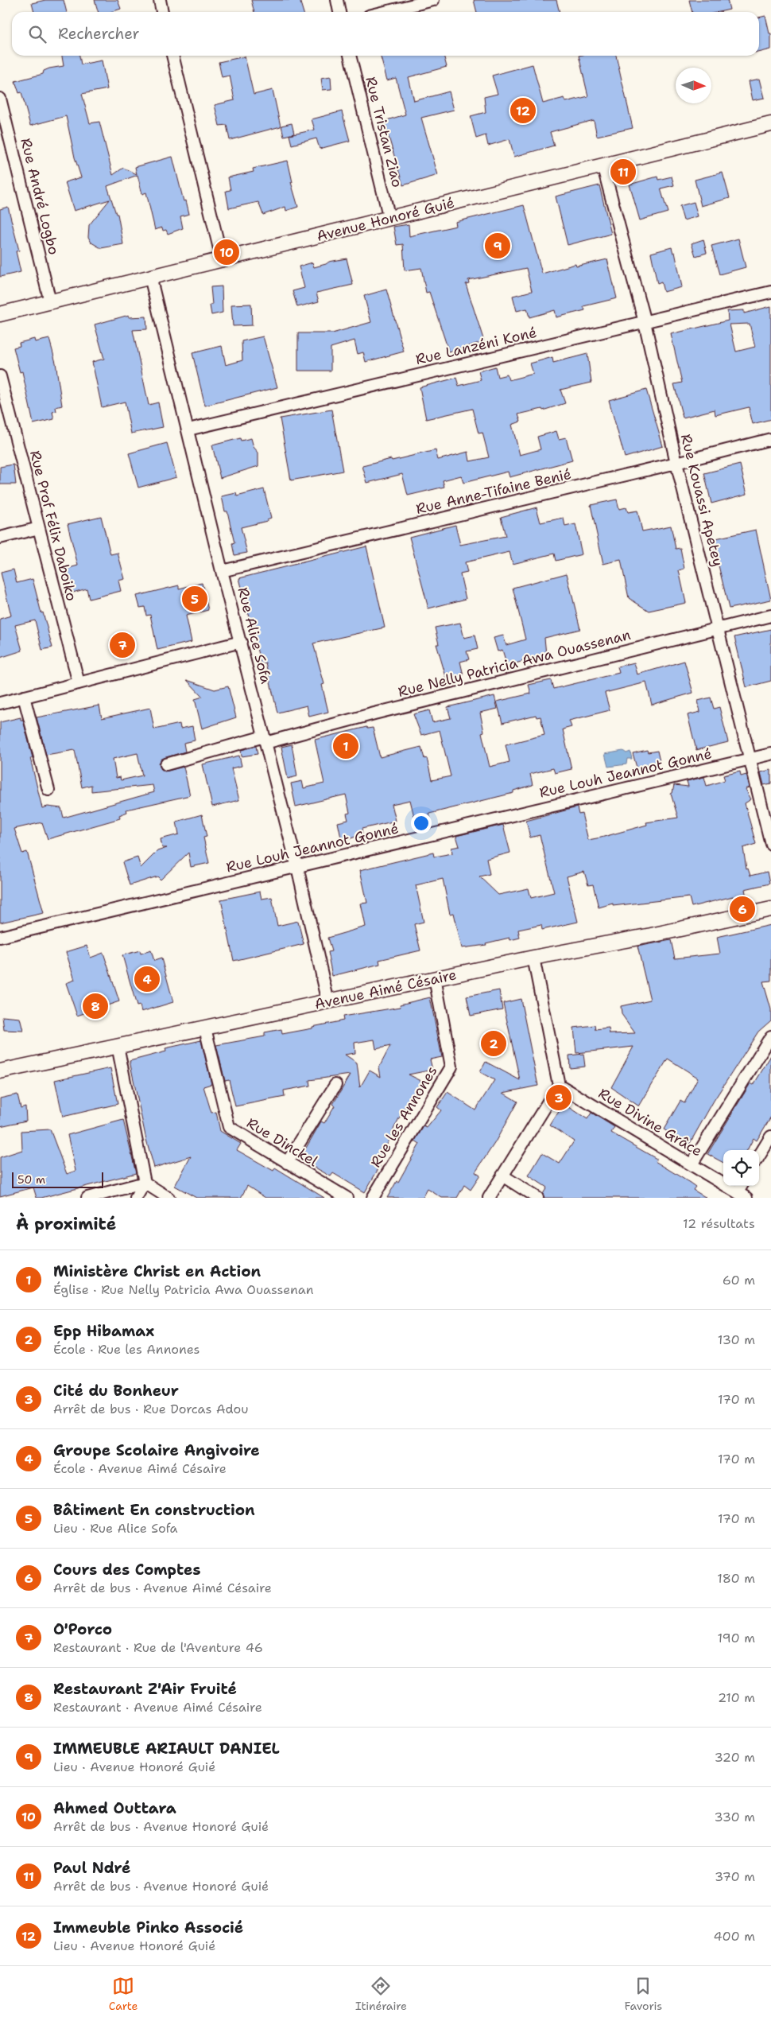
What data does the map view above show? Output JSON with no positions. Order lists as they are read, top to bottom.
{
  "streets": {
    "street": [
      "Rue Tristan Ziao",
      "Rue André Logbo",
      "Avenue Honoré Guié",
      "Rue Lanzéni Koné",
      "Rue Anne-Tifaine Benié",
      "Rue Kouassi Apetey",
      "Rue Prof Félix Daboiko",
      "Rue Alice Sofa",
      "Rue Nelly Patricia Awa Ouassenan",
      "Rue Louh Jeannot Gonné",
      "Avenue Aimé Césaire",
      "Rue les Annones",
      "Rue Divine Grâce",
      "Rue Dinckel"
    ]
  },
  "crossings": [
    ["Rue Tristan Ziao", "Avenue Honoré Guié"],
    ["Rue André Logbo", "Avenue Honoré Guié"],
    ["Avenue Honoré Guié", "Rue Kouassi Apetey"],
    ["Avenue Honoré Guié", "Rue Alice Sofa"],
    ["Rue Lanzéni Koné", "Rue Kouassi Apetey"],
    ["Rue Lanzéni Koné", "Rue Alice Sofa"],
    ["Rue Anne-Tifaine Benié", "Rue Kouassi Apetey"],
    ["Rue Anne-Tifaine Benié", "Rue Alice Sofa"],
    ["Rue Kouassi Apetey", "Rue Nelly Patricia Awa Ouassenan"],
    ["Rue Kouassi Apetey", "Rue Louh Jeannot Gonné"],
    ["Rue Alice Sofa", "Rue Nelly Patricia Awa Ouassenan"],
    ["Rue Alice Sofa", "Rue Louh Jeannot Gonné"],
    ["Rue Alice Sofa", "Avenue Aimé Césaire"],
    ["Avenue Aimé Césaire", "Rue les Annones"],
    ["Avenue Aimé Césaire", "Rue Dinckel"]
  ],
  "scale_bar": "50 m",
  "north": "right",
  "page": {
    "search": "Rechercher",
    "pins": [
      "12",
      "11",
      "9",
      "10",
      "5",
      "7",
      "1",
      "6",
      "4",
      "8",
      "2",
      "3"
    ],
    "scale": "50 m",
    "heading": ["À proximité", "12 résultats"],
    "list": [
      {
        "mark": "1",
        "name": "Ministère Christ en Action",
        "note": "Église · Rue Nelly Patricia Awa Ouassenan",
        "value": "60 m"
      },
      {
        "mark": "2",
        "name": "Epp Hibamax",
        "note": "École · Rue les Annones",
        "value": "130 m"
      },
      {
        "mark": "3",
        "name": "Cité du Bonheur",
        "note": "Arrêt de bus · Rue Dorcas Adou",
        "value": "170 m"
      },
      {
        "mark": "4",
        "name": "Groupe Scolaire Angivoire",
        "note": "École · Avenue Aimé Césaire",
        "value": "170 m"
      },
      {
        "mark": "5",
        "name": "Bâtiment En construction",
        "note": "Lieu · Rue Alice Sofa",
        "value": "170 m"
      },
      {
        "mark": "6",
        "name": "Cours des Comptes",
        "note": "Arrêt de bus · Avenue Aimé Césaire",
        "value": "180 m"
      },
      {
        "mark": "7",
        "name": "O'Porco",
        "note": "Restaurant · Rue de l'Aventure 46",
        "value": "190 m"
      },
      {
        "mark": "8",
        "name": "Restaurant Z'Air Fruité",
        "note": "Restaurant · Avenue Aimé Césaire",
        "value": "210 m"
      },
      {
        "mark": "9",
        "name": "IMMEUBLE ARIAULT DANIEL",
        "note": "Lieu · Avenue Honoré Guié",
        "value": "320 m"
      },
      {
        "mark": "10",
        "name": "Ahmed Outtara",
        "note": "Arrêt de bus · Avenue Honoré Guié",
        "value": "330 m"
      },
      {
        "mark": "11",
        "name": "Paul Ndré",
        "note": "Arrêt de bus · Avenue Honoré Guié",
        "value": "370 m"
      },
      {
        "mark": "12",
        "name": "Immeuble Pinko Associé",
        "note": "Lieu · Avenue Honoré Guié",
        "value": "400 m"
      }
    ],
    "nav": ["Carte", "Itinéraire", "Favoris"]
  }
}
